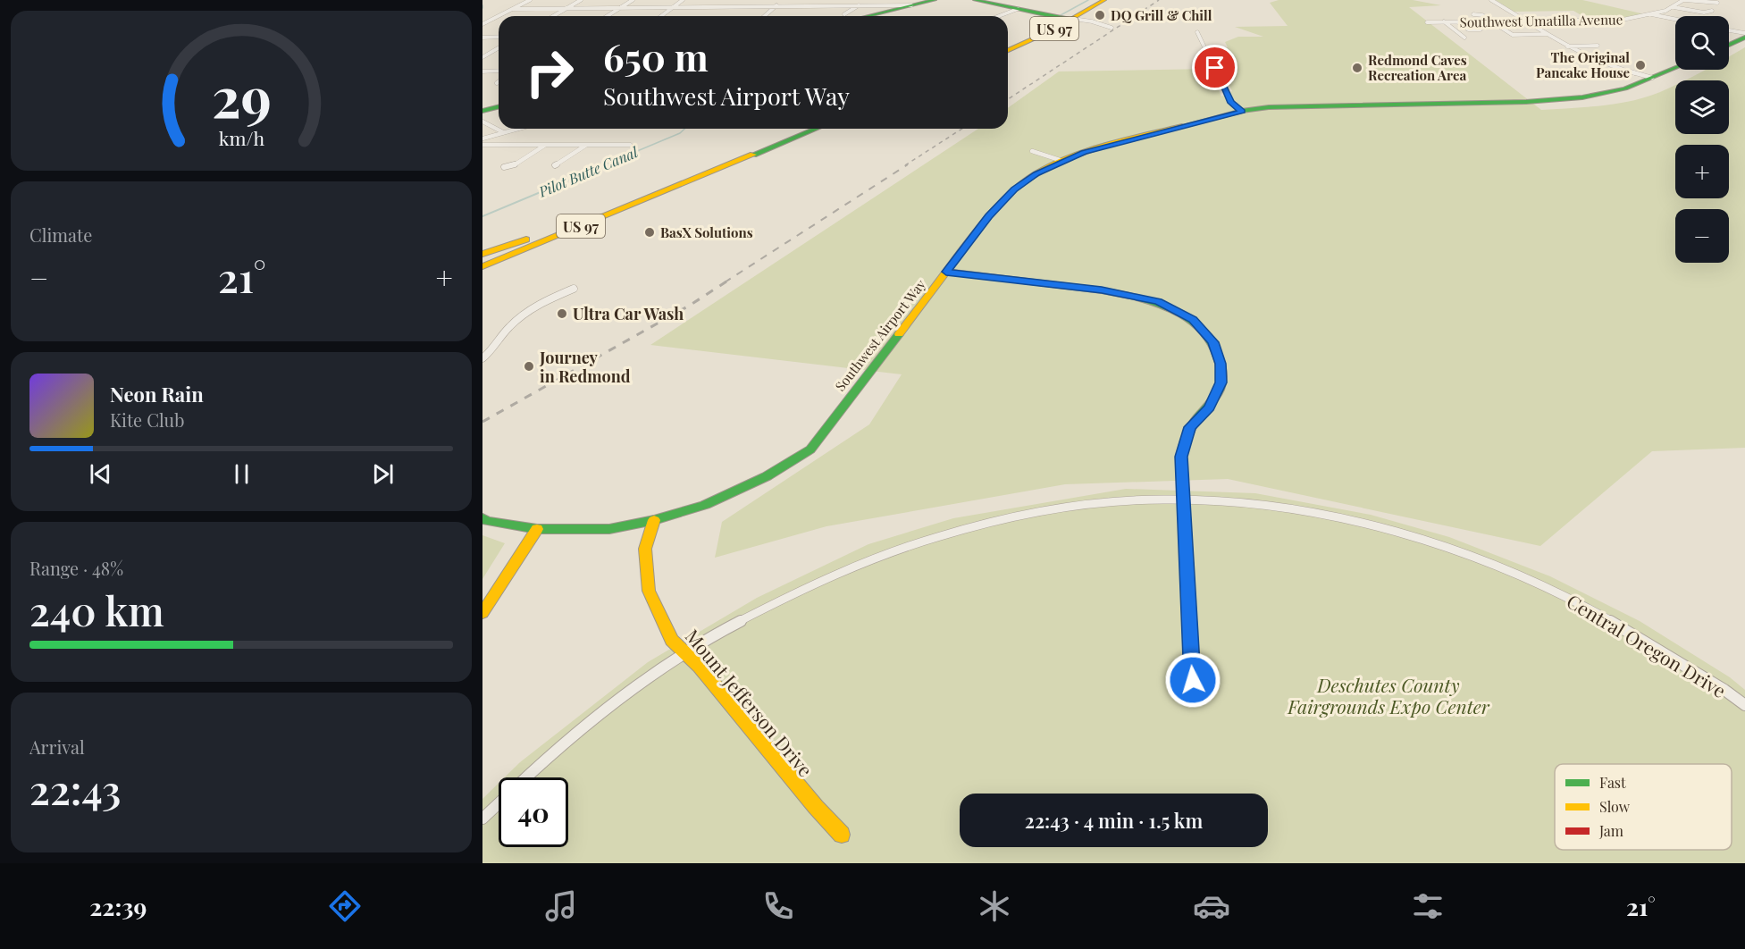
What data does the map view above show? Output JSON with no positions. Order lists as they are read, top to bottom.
{
  "streets": {
    "main road": ["US 97", "Southwest Airport Way", "Mount Jefferson Drive"],
    "street": ["Southwest Umatilla Avenue", "Central Oregon Drive"]
  },
  "crossings": [
    ["Southwest Airport Way", "Mount Jefferson Drive"],
    ["Central Oregon Drive", "Mount Jefferson Drive"]
  ],
  "water": ["Pilot Butte Canal"],
  "parks": ["Deschutes County Fairgrounds Expo Center"],
  "places": [
    "DQ Grill & Chill",
    "The Original Pancake House",
    "Redmond Caves Recreation Area",
    "BasX Solutions",
    "Ultra Car Wash",
    "Journey in Redmond"
  ],
  "legend": ["Fast", "Slow", "Jam"],
  "page": {
    "map_buttons": ["+", "−"],
    "turn": ["650 m", "Southwest Airport Way"],
    "tile": [
      "Climate",
      ["Range · 48%", "240 km"],
      ["Arrival", "22:43"]
    ],
    "heat": ["−", "21°", "+"],
    "song": ["Neon Rain", "Kite Club"],
    "limit": "40",
    "trip": "22:43 · 4 min · 1.5 km",
    "tabs": ["22:39", "21°"],
    "gauge": ["29", "km/h"]
  }
}
